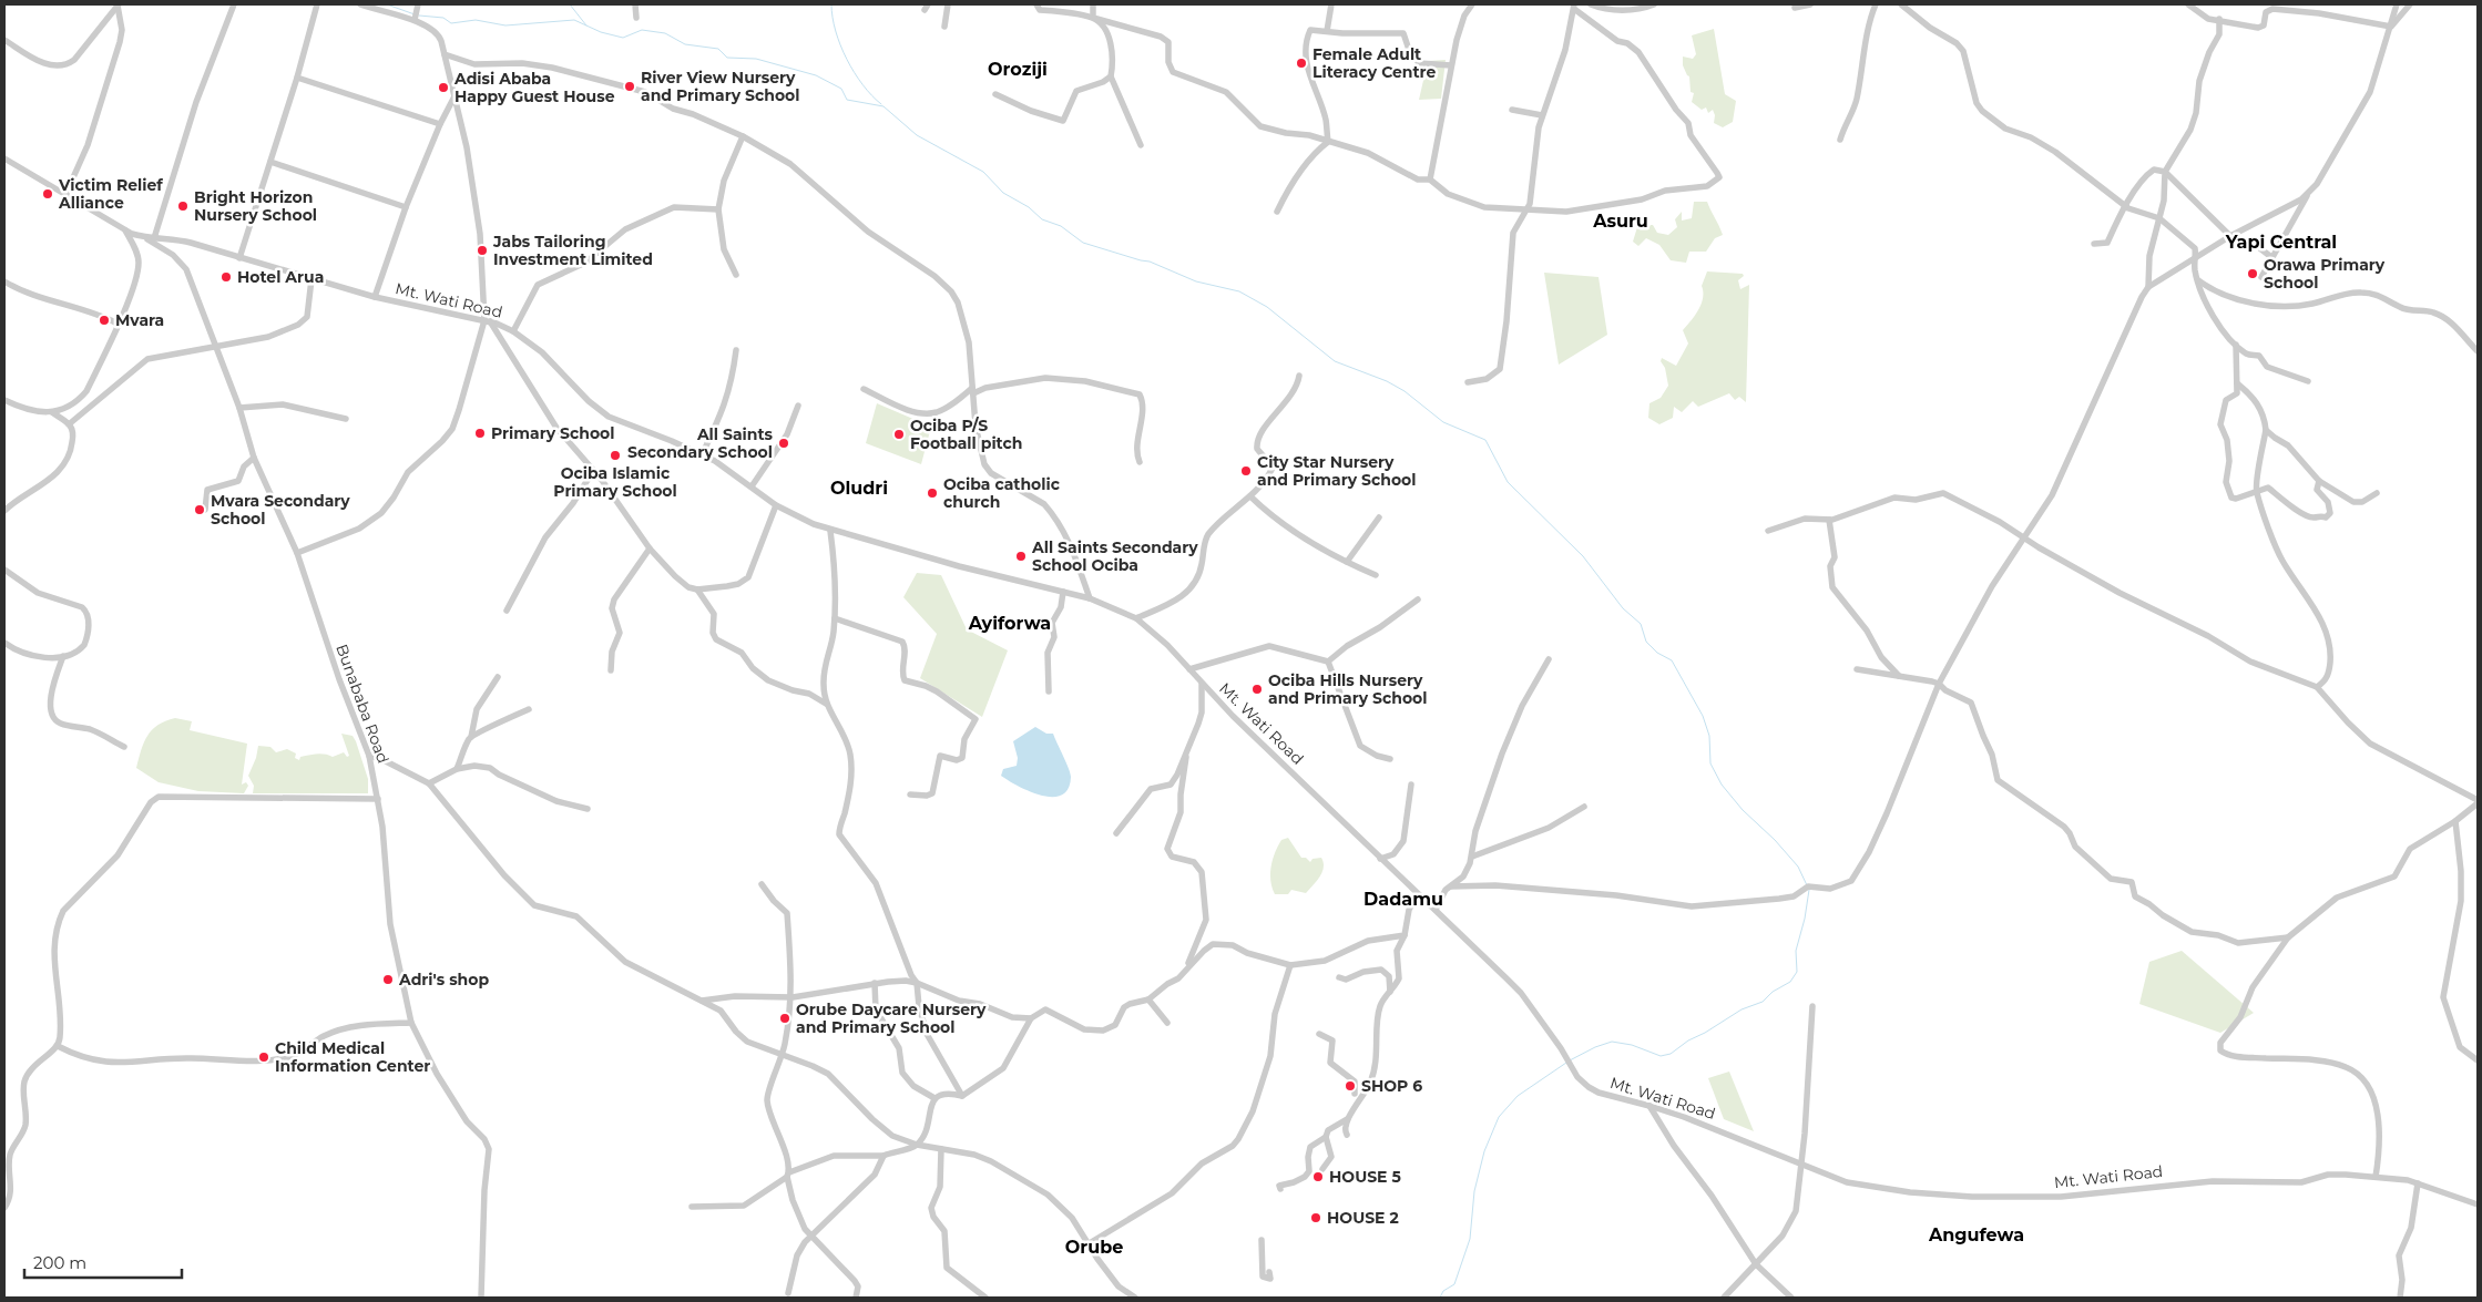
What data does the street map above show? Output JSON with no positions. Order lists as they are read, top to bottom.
{
  "streets": {
    "street": ["Mt. Wati Road", "Bunababa Road"]
  },
  "crossings": [
    ["Mt. Wati Road", "Bunababa Road"]
  ],
  "districts": [
    "Oroziji",
    "Asuru",
    "Yapi Central",
    "Oludri",
    "Ayiforwa",
    "Dadamu",
    "Angufewa",
    "Orube"
  ],
  "places": [
    "Female Adult Literacy Centre",
    "River View Nursery and Primary School",
    "Adisi Ababa Happy Guest House",
    "Victim Relief Alliance",
    "Bright Horizon Nursery School",
    "Jabs Tailoring Investment Limited",
    "Orawa Primary School",
    "Hotel Arua",
    "Mvara",
    "Primary School",
    "Ociba P/S Football pitch",
    "All Saints Secondary School",
    "Ociba Islamic Primary School",
    "City Star Nursery and Primary School",
    "Ociba catholic church",
    "Mvara Secondary School",
    "All Saints Secondary School Ociba",
    "Ociba Hills Nursery and Primary School",
    "Adri's shop",
    "Orube Daycare Nursery and Primary School",
    "Child Medical Information Center",
    "SHOP 6",
    "HOUSE 5",
    "HOUSE 2"
  ],
  "scale_bar": "200 m"
}
